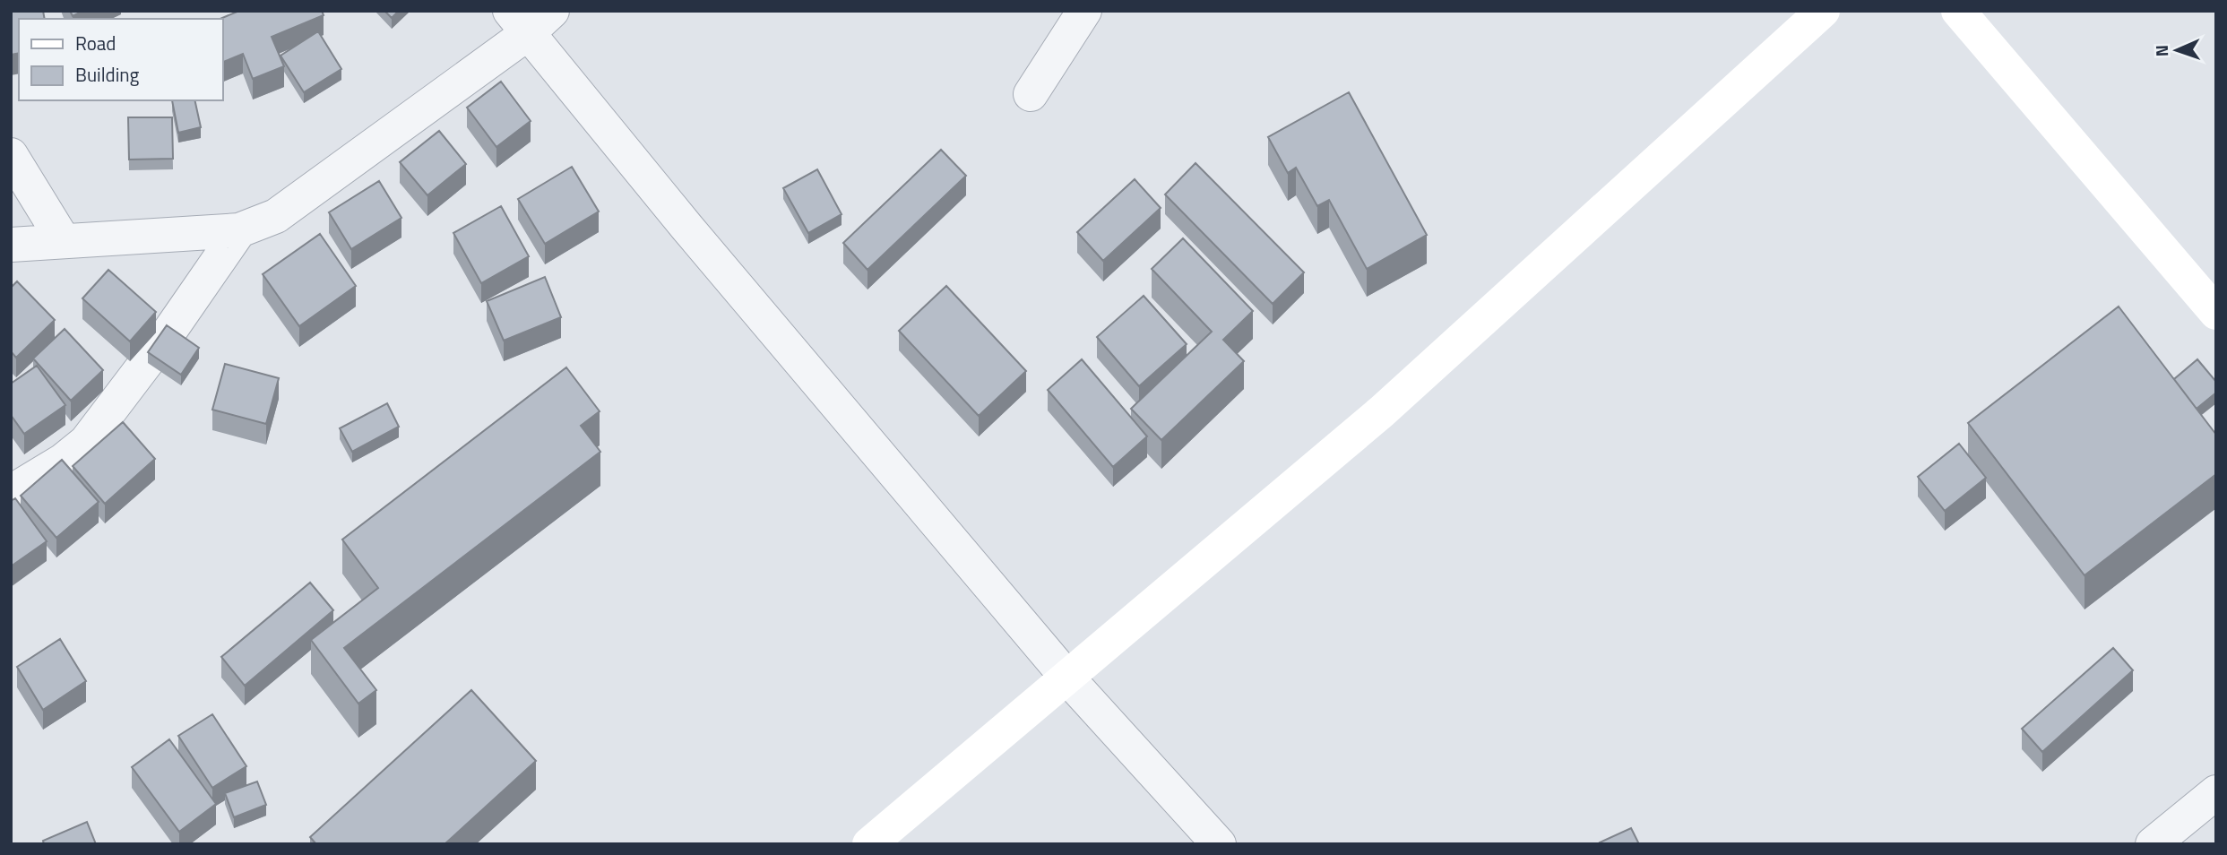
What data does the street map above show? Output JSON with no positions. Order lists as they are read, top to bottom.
{
  "legend": ["Road", "Building"],
  "north": "left"
}
